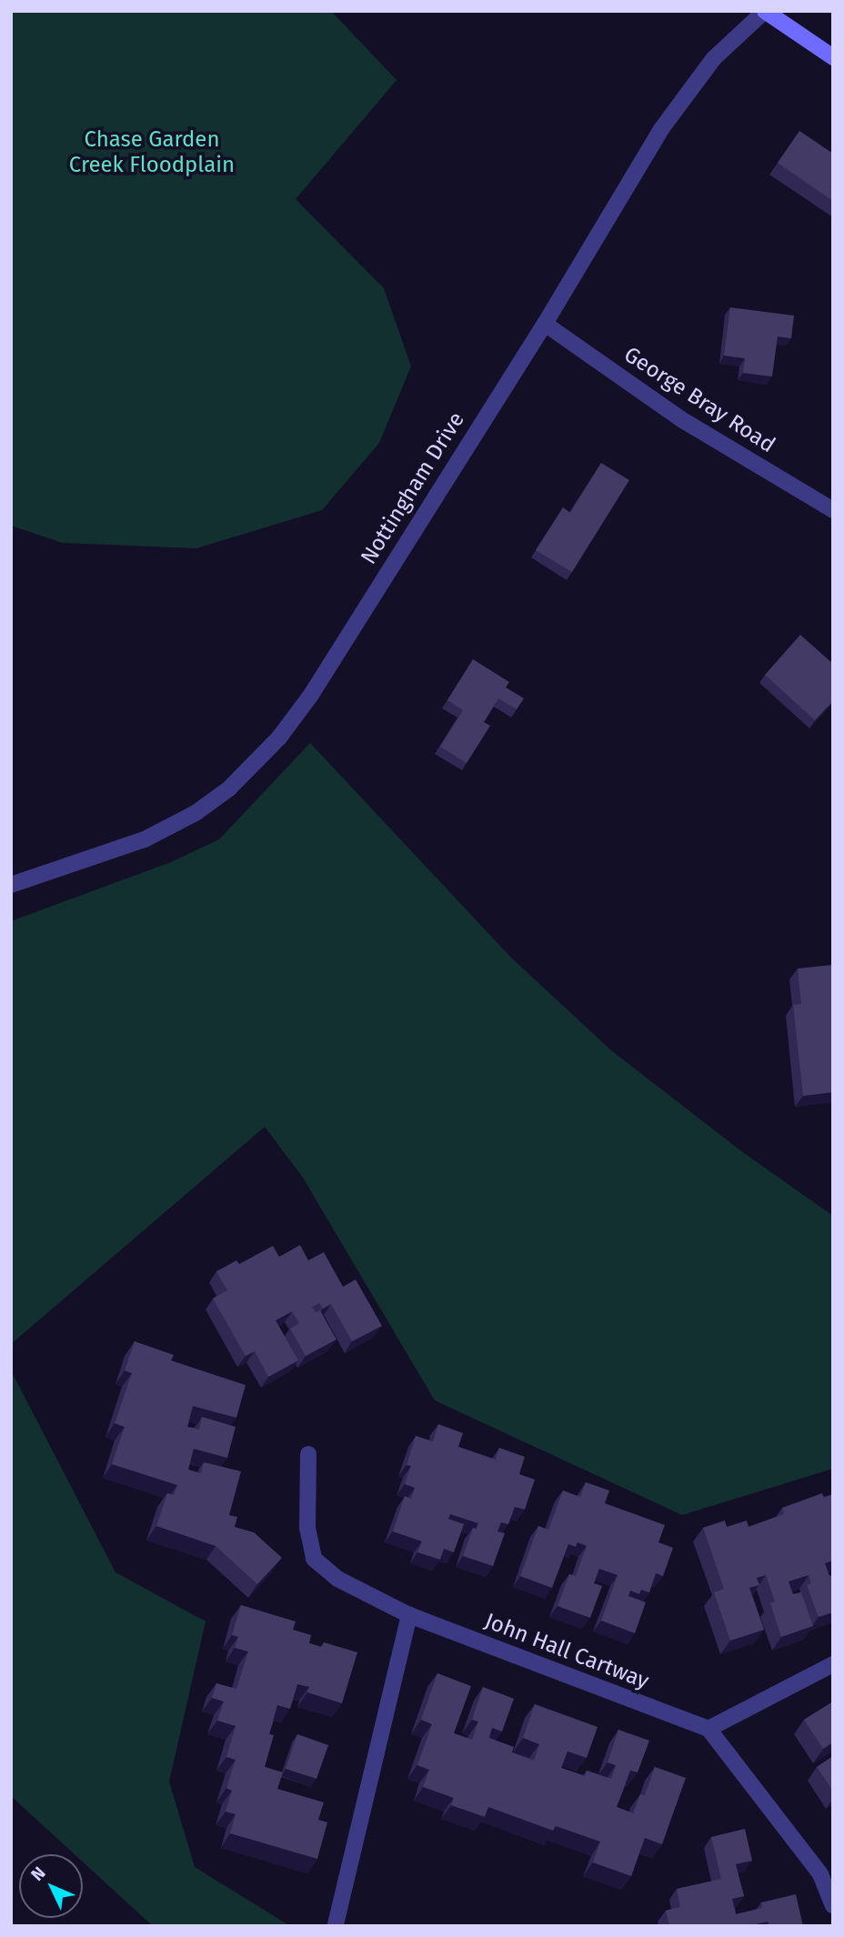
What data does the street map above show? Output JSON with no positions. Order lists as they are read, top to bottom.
{
  "streets": {
    "street": ["George Bray Road", "Nottingham Drive", "John Hall Cartway"]
  },
  "crossings": [
    ["George Bray Road", "Nottingham Drive"]
  ],
  "parks": ["Chase Garden Creek Floodplain"],
  "north": "top left"
}
